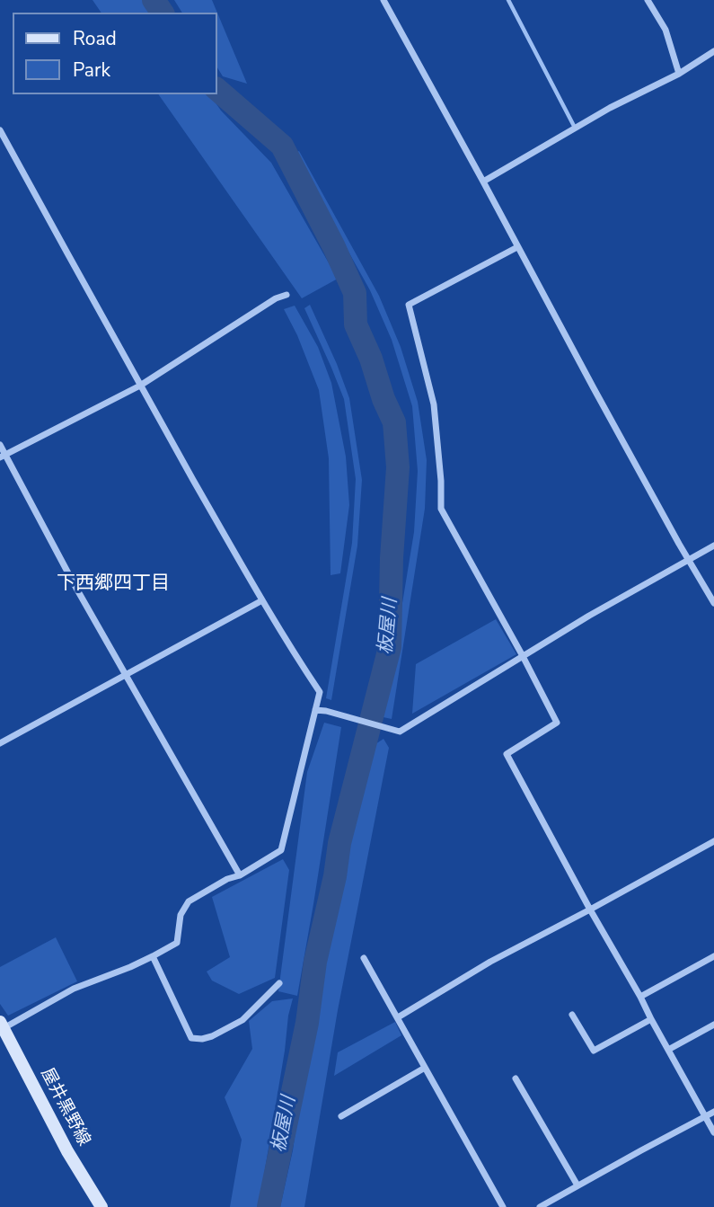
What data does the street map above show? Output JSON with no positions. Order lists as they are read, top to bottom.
{
  "streets": {
    "main road": ["屋井黒野線"]
  },
  "districts": ["下西郷四丁目"],
  "water": ["板屋川"],
  "legend": ["Road", "Park"]
}
